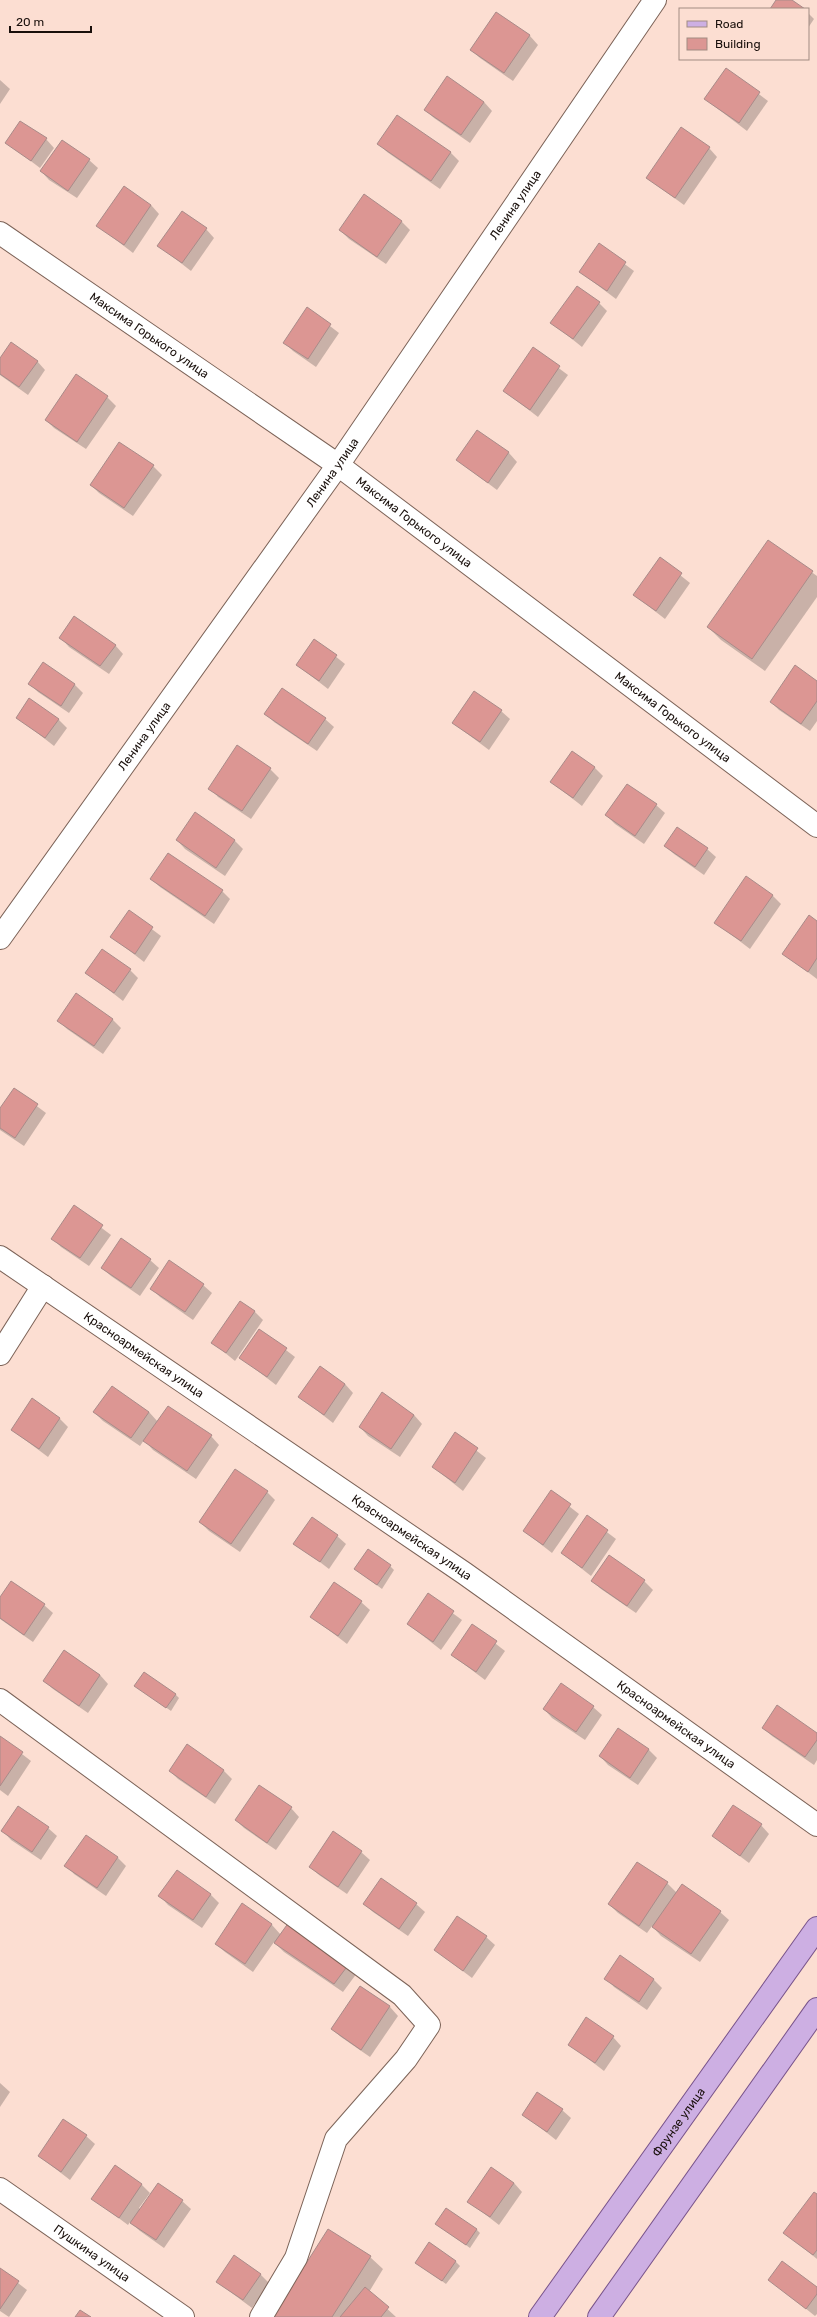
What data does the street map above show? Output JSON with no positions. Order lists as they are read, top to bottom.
{
  "streets": {
    "main road": ["Фрунзе улица"],
    "street": [
      "Ленина улица",
      "Максима Горького улица",
      "Красноармейская улица",
      "Пушкина улица"
    ]
  },
  "crossings": [
    ["Ленина улица", "Максима Горького улица"]
  ],
  "legend": ["Road", "Building"],
  "scale_bar": "20 m"
}
